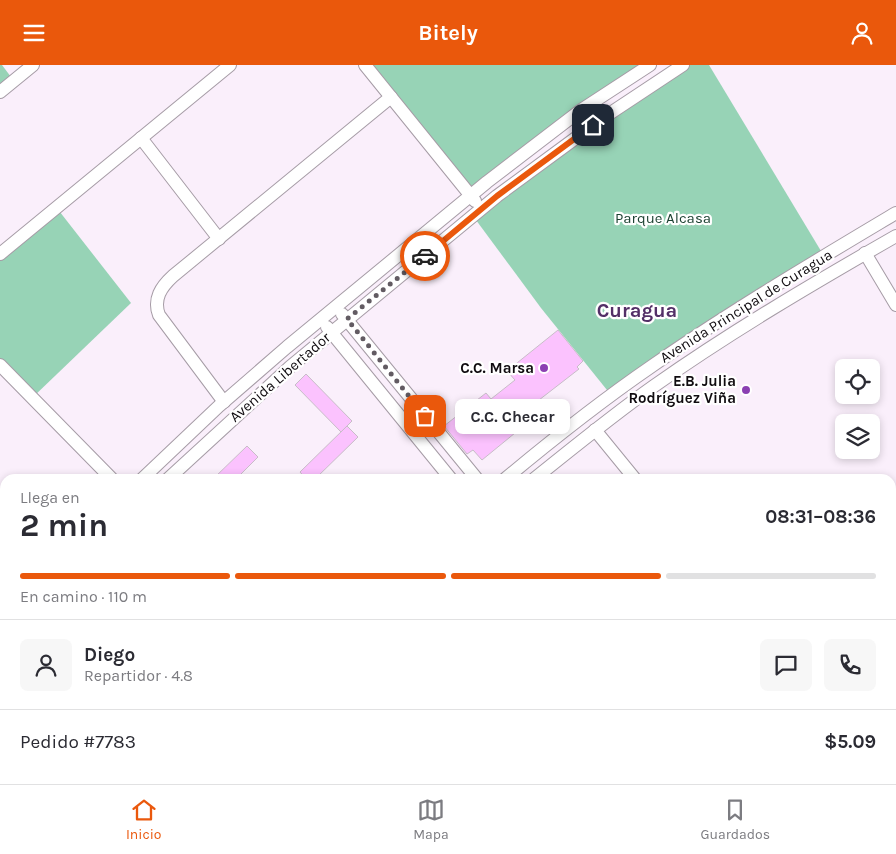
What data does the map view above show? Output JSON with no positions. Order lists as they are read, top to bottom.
{
  "streets": {
    "street": ["Avenida Principal de Curagua", "Avenida Libertador"]
  },
  "districts": ["Curagua"],
  "parks": ["Parque Alcasa"],
  "places": ["C.C. Marsa", "E.B. Julia Rodríguez Viña", "C.C. Checar"],
  "page": {
    "header": "Bitely",
    "bubble": "C.C. Checar",
    "heading": ["2 min", "Llega en", "08:31–08:36"],
    "panel": [
      "Diego",
      "Repartidor · 4.8",
      "Pedido #7783",
      "$5.09"
    ],
    "bar": "En camino · 110 m",
    "tabs": ["Inicio", "Mapa", "Guardados"]
  }
}
